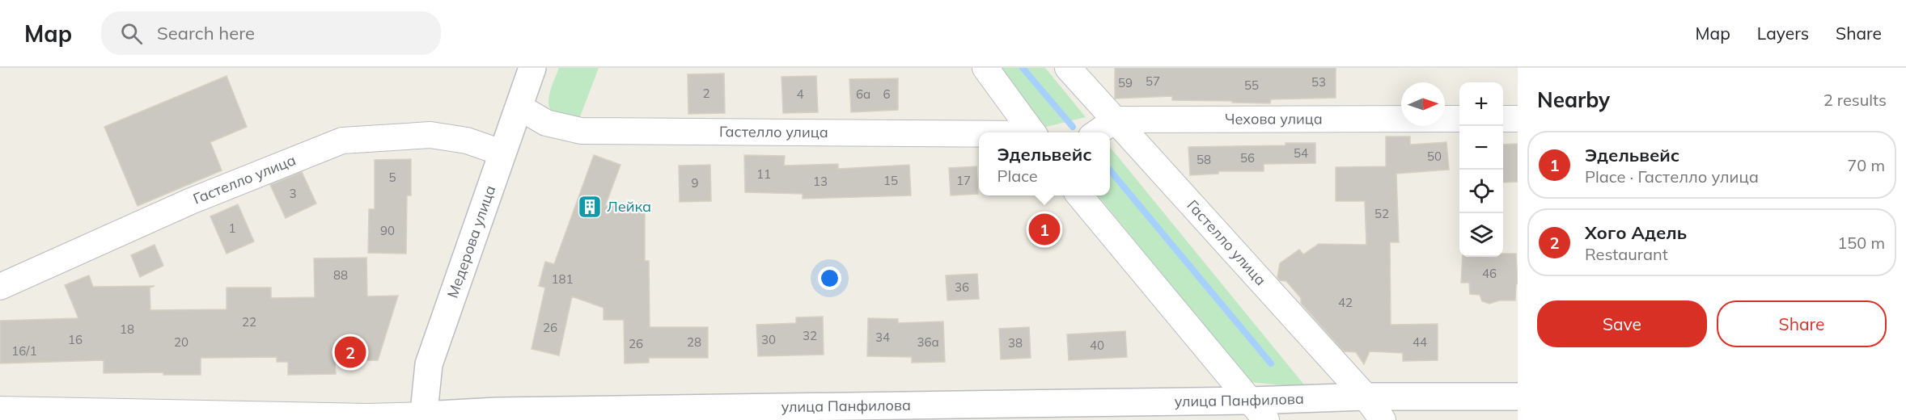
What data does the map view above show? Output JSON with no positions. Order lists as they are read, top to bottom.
{
  "streets": {
    "street": [
      "Чехова улица",
      "Гастелло улица",
      "Медерова улица",
      "улица Панфилова"
    ]
  },
  "crossings": [
    ["Чехова улица", "Гастелло улица"],
    ["Гастелло улица", "Медерова улица"],
    ["Гастелло улица", "улица Панфилова"],
    ["Медерова улица", "улица Панфилова"]
  ],
  "places": {
    "building": ["Лейка"]
  },
  "house_numbers": [
    "57",
    "53",
    "59",
    "55",
    "2",
    "4",
    "6а",
    "6",
    "54",
    "50",
    "56",
    "58",
    "11",
    "5",
    "15",
    "17",
    "13",
    "9",
    "3",
    "52",
    "1",
    "90",
    "46",
    "88",
    "181",
    "36",
    "42",
    "22",
    "26",
    "18",
    "32",
    "34",
    "16",
    "30",
    "20",
    "28",
    "36а",
    "44",
    "38",
    "26",
    "40",
    "16/1"
  ],
  "north": "right",
  "page": {
    "header": "Map",
    "search": "Search here",
    "nav": ["Map", "Layers", "Share"],
    "heading": ["Nearby", "2 results"],
    "map_buttons": ["+", "−"],
    "list": [
      {
        "mark": "1",
        "name": "Эдельвейс",
        "note": "Place · Гастелло улица",
        "value": "70 m"
      },
      {
        "mark": "2",
        "name": "Хого Адель",
        "note": "Restaurant",
        "value": "150 m"
      }
    ],
    "popup": ["Эдельвейс", "Place"],
    "pins": ["1", "2"],
    "buttons": ["Save", "Share"]
  }
}
